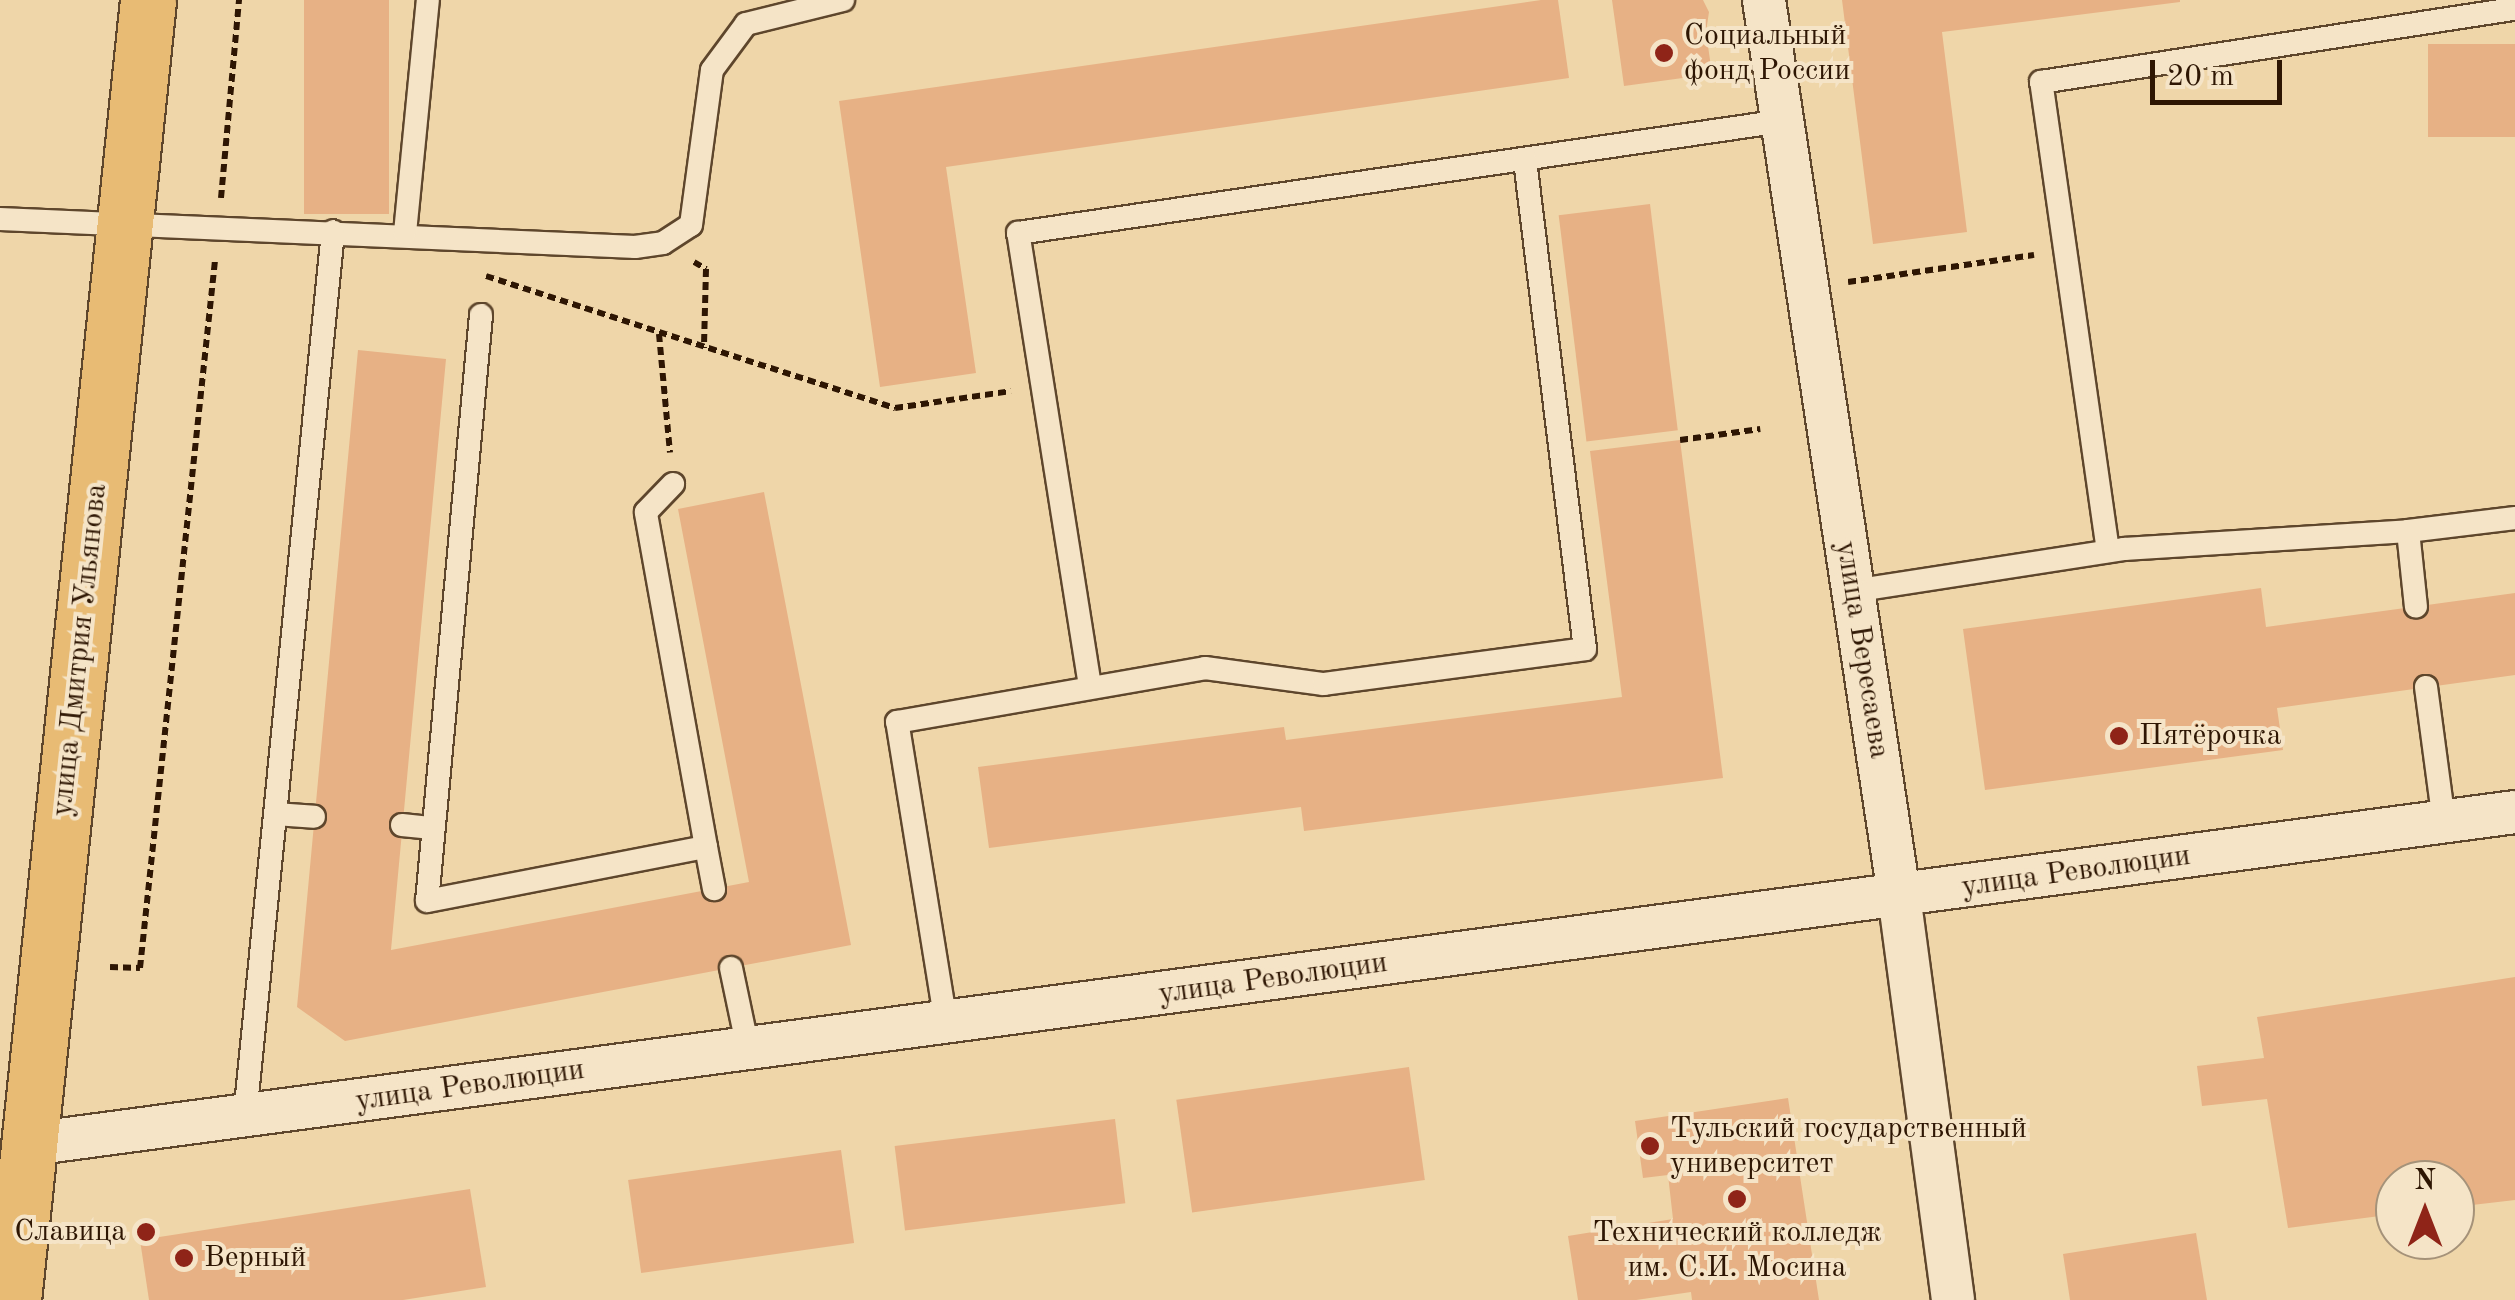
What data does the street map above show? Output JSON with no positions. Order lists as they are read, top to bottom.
{
  "streets": {
    "main road": ["улица Дмитрия Ульянова"],
    "street": ["улица Вересаева", "улица Революции"]
  },
  "crossings": [
    ["улица Дмитрия Ульянова", "улица Революции"],
    ["улица Вересаева", "улица Революции"]
  ],
  "places": [
    "Социальный фонд России",
    "Пятёрочка",
    "Тульский государственный университет",
    "Технический колледж им. С.И. Мосина",
    "Славица",
    "Верный"
  ],
  "scale_bar": "20 m",
  "north": "top"
}
